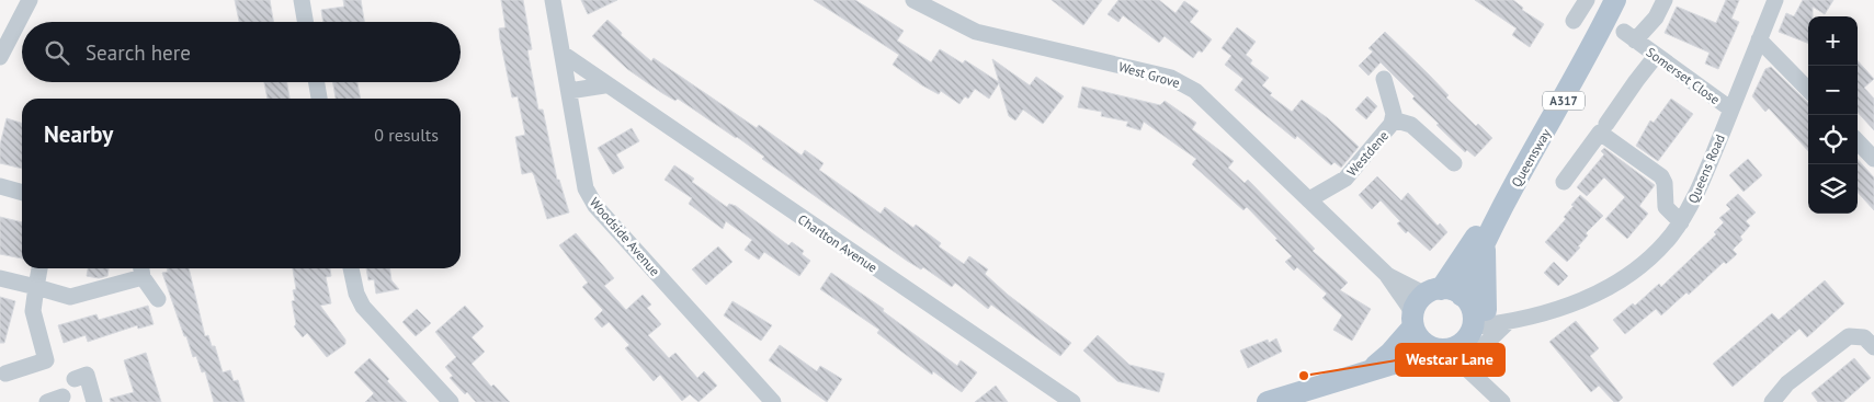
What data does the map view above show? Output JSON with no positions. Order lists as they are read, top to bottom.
{
  "streets": {
    "main road": ["A317", "Queensway"],
    "street": [
      "West Grove",
      "Somerset Close",
      "Westdene",
      "Queens Road",
      "Woodside Avenue",
      "Charlton Avenue"
    ]
  },
  "crossings": [
    ["West Grove", "Westdene"],
    ["West Grove", "Queensway"],
    ["West Grove", "Queens Road"],
    ["Somerset Close", "Queens Road"],
    ["Queensway", "Queens Road"],
    ["Woodside Avenue", "Charlton Avenue"]
  ],
  "places": ["Westcar Lane"],
  "page": {
    "map_buttons": ["+", "−"],
    "search": "Search here",
    "heading": ["Nearby", "0 results"]
  }
}
